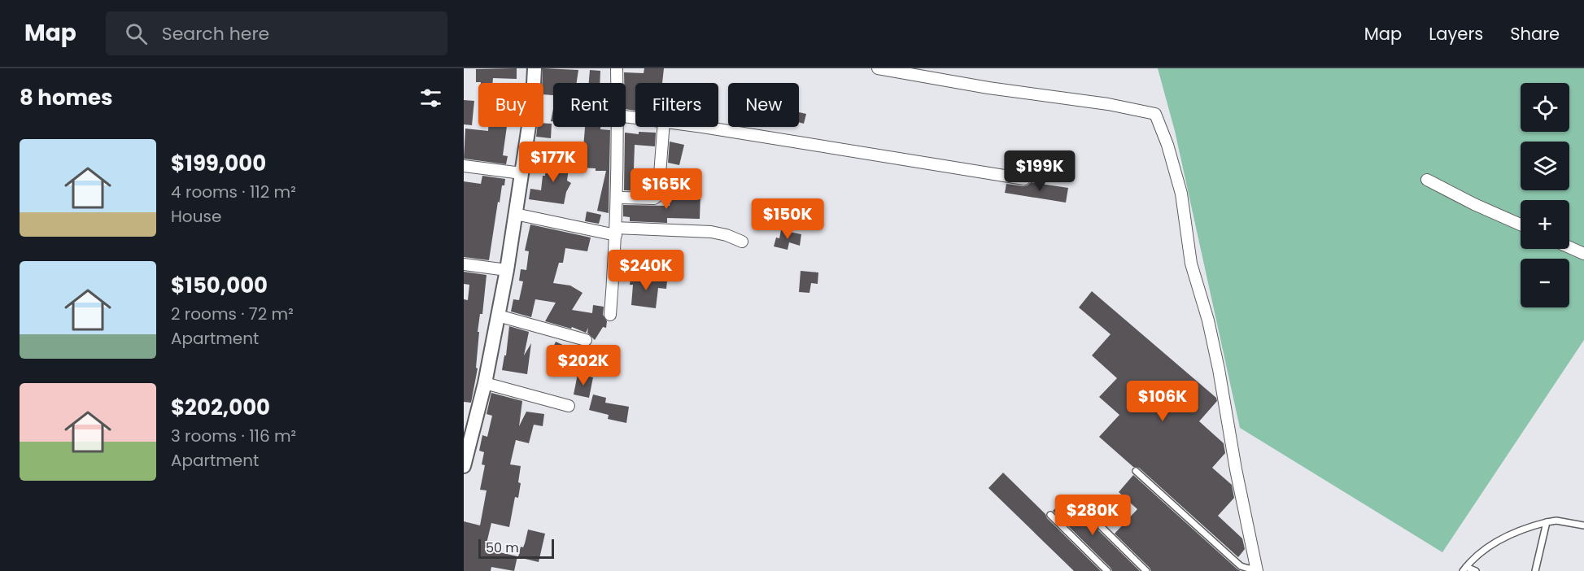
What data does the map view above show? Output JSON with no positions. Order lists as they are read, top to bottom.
{
  "scale_bar": "50 m",
  "page": {
    "header": "Map",
    "search": "Search here",
    "nav": ["Map", "Layers", "Share"],
    "heading": "8 homes",
    "map_buttons": ["+", "−"],
    "chip": [
      "Buy",
      "Rent",
      "Filters",
      "New"
    ],
    "list": [
      {
        "name": "$199,000",
        "note": "4 rooms · 112 m² · House"
      },
      {
        "name": "$150,000",
        "note": "2 rooms · 72 m² · Apartment"
      },
      {
        "name": "$202,000",
        "note": "3 rooms · 116 m² · Apartment"
      }
    ],
    "price": [
      "$177K",
      "$199K",
      "$165K",
      "$150K",
      "$240K",
      "$202K",
      "$106K",
      "$280K"
    ],
    "scale": "50 m"
  }
}
